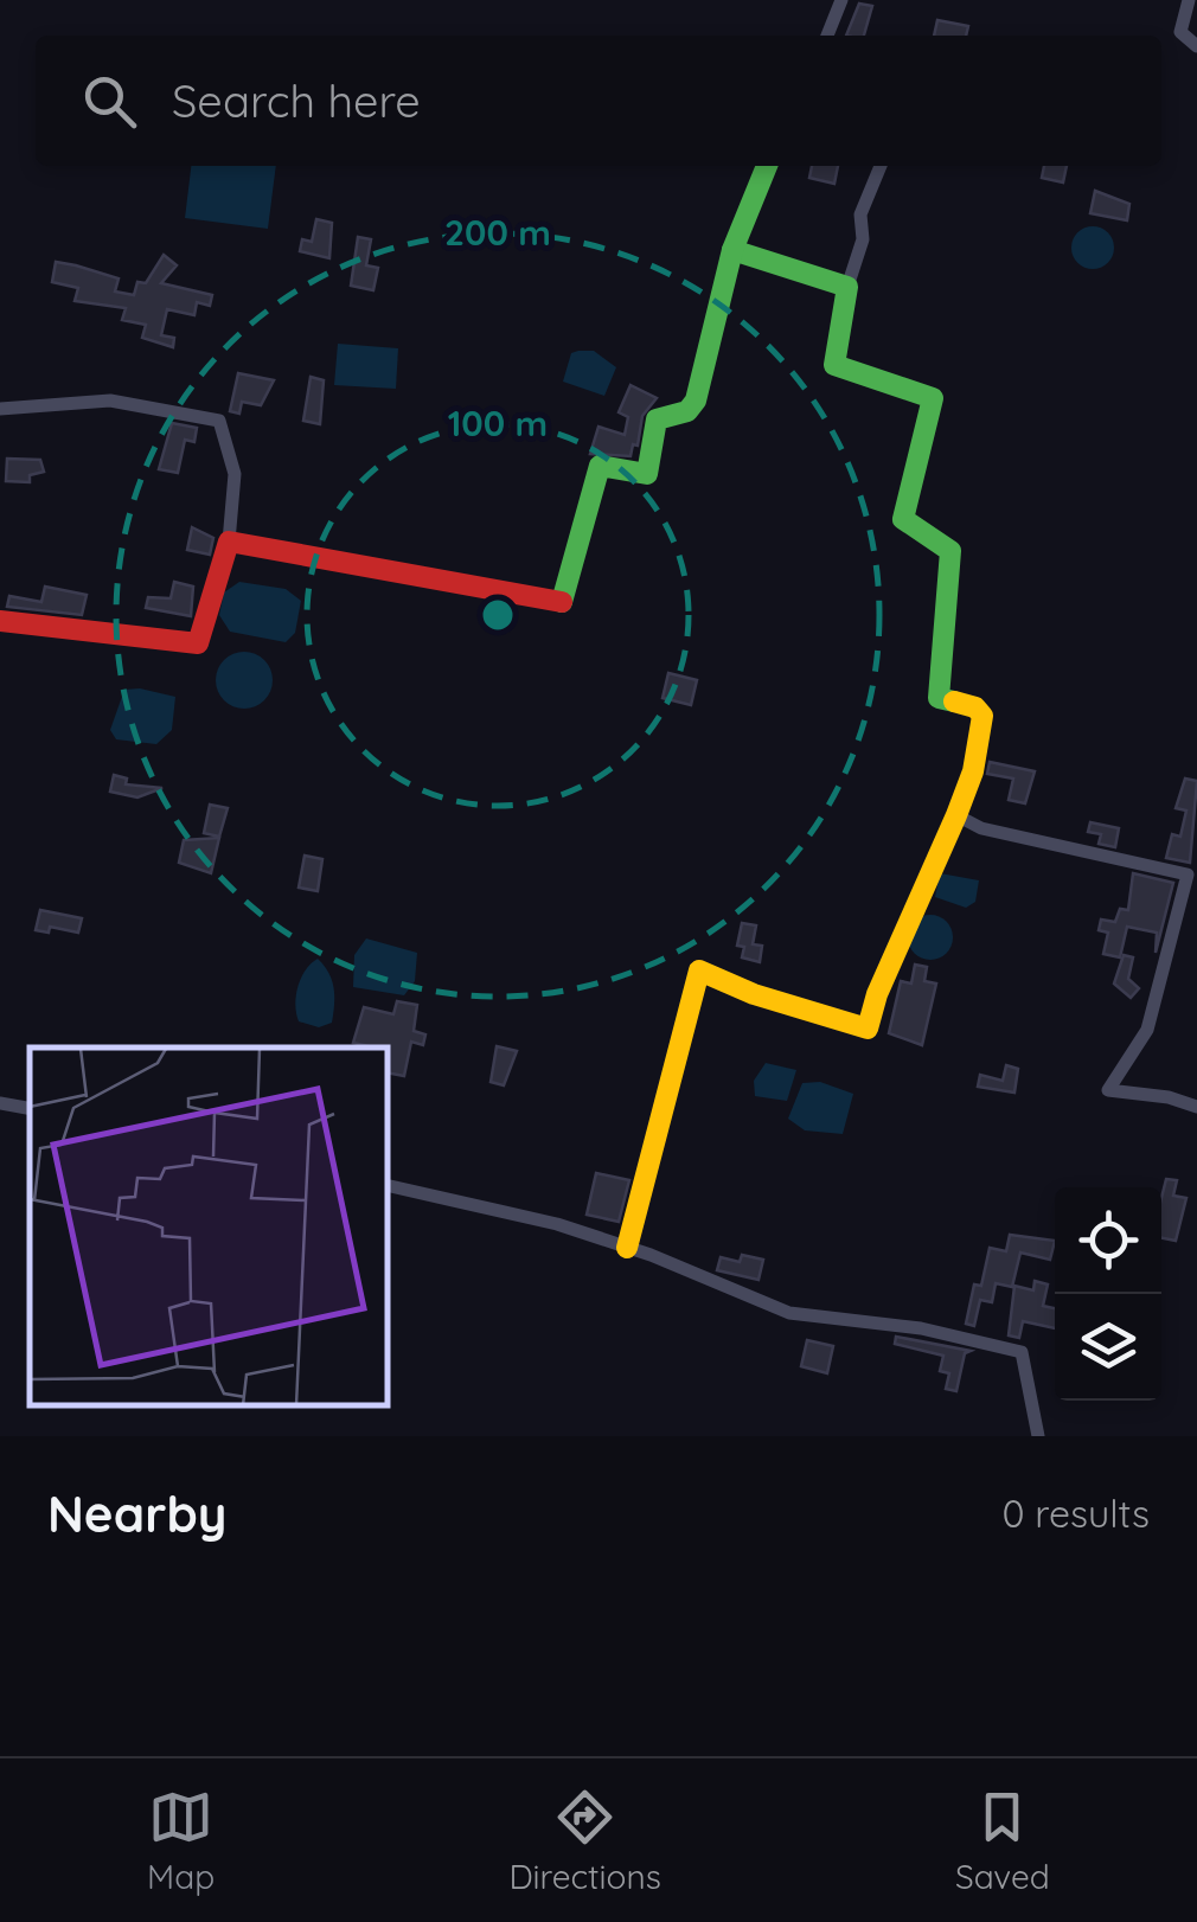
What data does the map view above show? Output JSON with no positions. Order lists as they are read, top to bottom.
{
  "page": {
    "search": "Search here",
    "heading": ["Nearby", "0 results"],
    "nav": ["Map", "Directions", "Saved"]
  },
  "rings": ["200 m", "100 m"]
}
